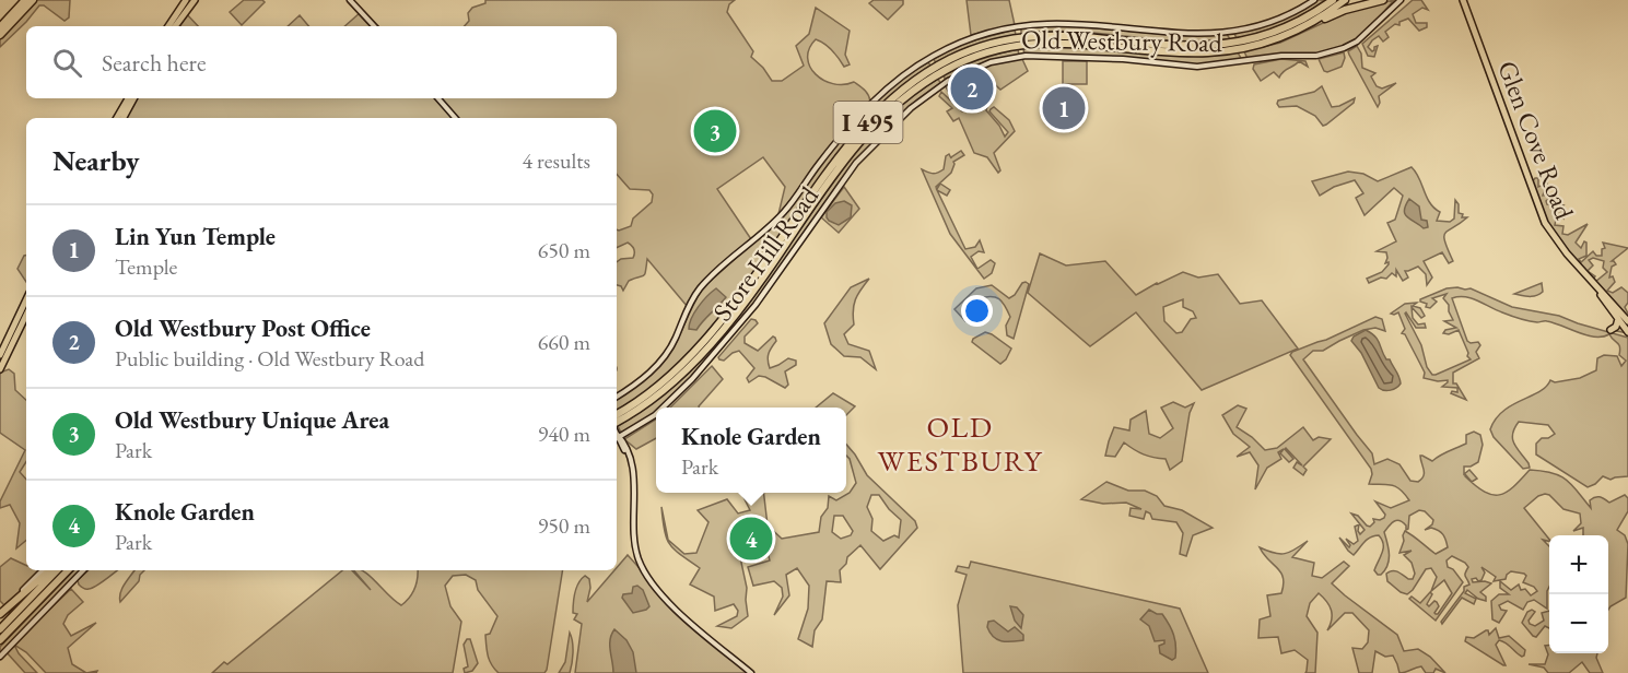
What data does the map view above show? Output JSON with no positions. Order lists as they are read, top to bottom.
{
  "streets": {
    "highway": ["I 495"],
    "main road": ["Old Westbury Road", "Glen Cove Road", "Store Hill Road"]
  },
  "crossings": [
    ["Old Westbury Road", "Store Hill Road"]
  ],
  "districts": ["OLD WESTBURY"],
  "page": {
    "search": "Search here",
    "pins": [
      "2",
      "1",
      "3",
      "4"
    ],
    "heading": ["Nearby", "4 results"],
    "list": [
      {
        "mark": "1",
        "name": "Lin Yun Temple",
        "note": "Temple",
        "value": "650 m"
      },
      {
        "mark": "2",
        "name": "Old Westbury Post Office",
        "note": "Public building · Old Westbury Road",
        "value": "660 m"
      },
      {
        "mark": "3",
        "name": "Old Westbury Unique Area",
        "note": "Park",
        "value": "940 m"
      },
      {
        "mark": "4",
        "name": "Knole Garden",
        "note": "Park",
        "value": "950 m"
      }
    ],
    "popup": ["Knole Garden", "Park"],
    "map_buttons": ["+", "−"]
  }
}
